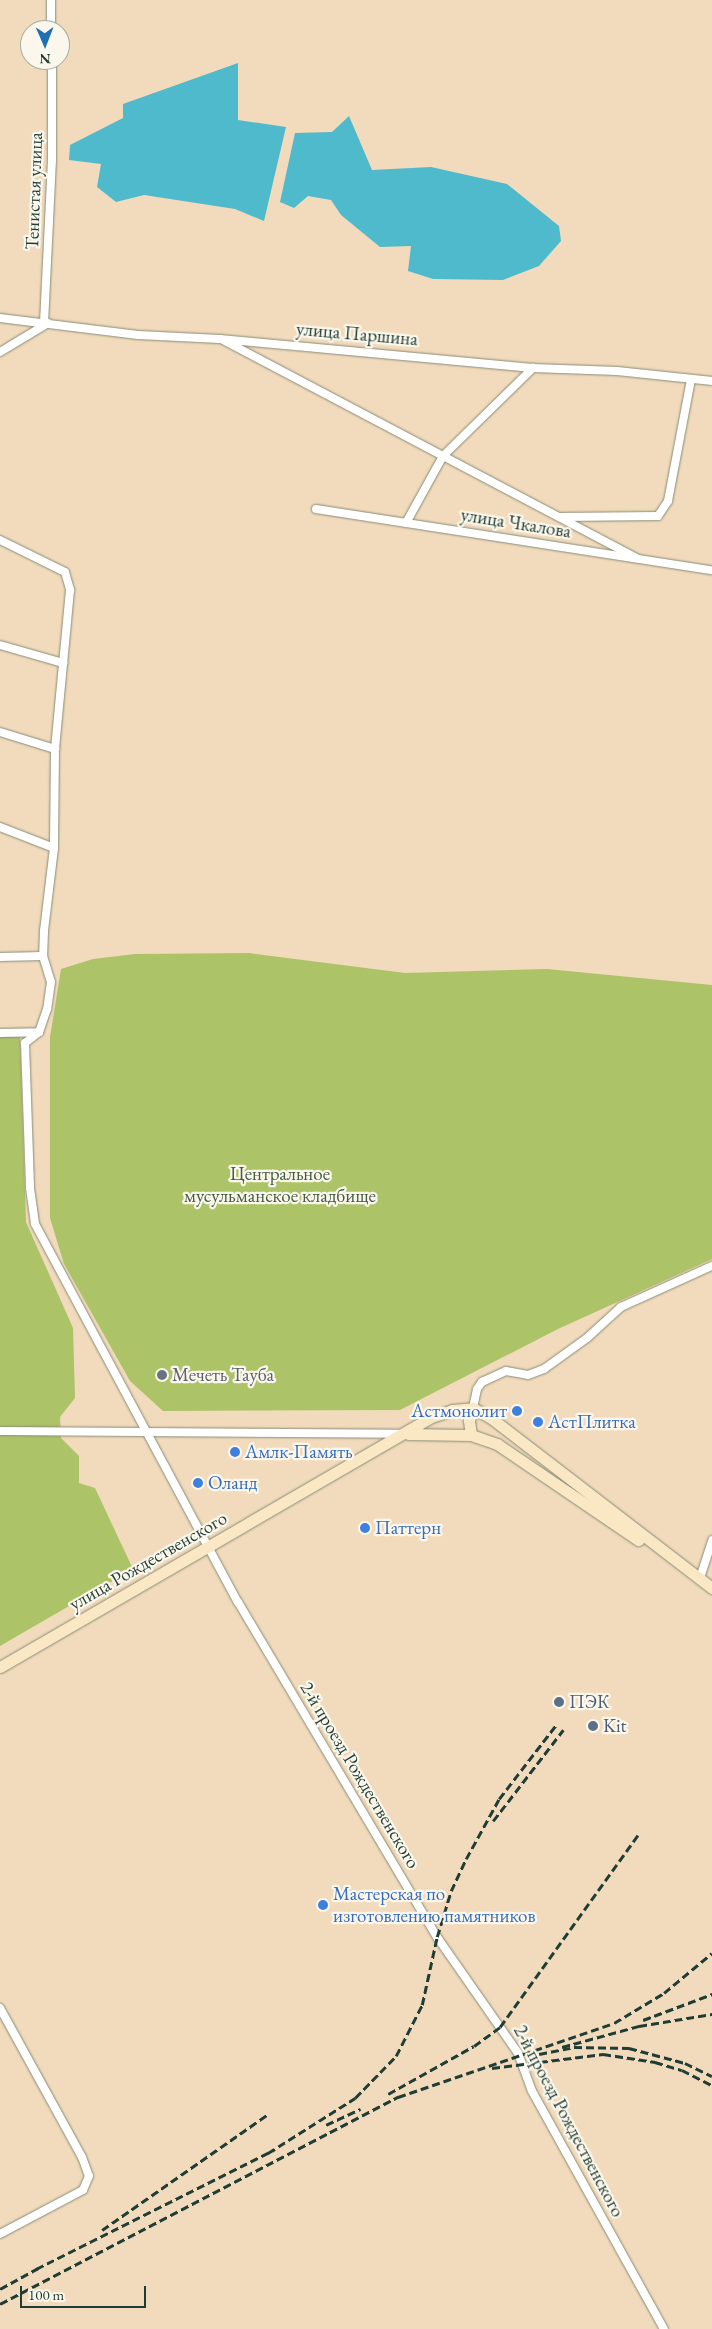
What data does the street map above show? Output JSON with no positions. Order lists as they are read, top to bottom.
{
  "streets": {
    "main road": ["улица Рождественского"],
    "street": [
      "Тенистая улица",
      "улица Паршина",
      "улица Чкалова",
      "2-й проезд Рождественского"
    ]
  },
  "crossings": [
    ["Тенистая улица", "улица Паршина"],
    ["улица Рождественского", "2-й проезд Рождественского"]
  ],
  "parks": ["Центральное мусульманское кладбище"],
  "places": [
    "Мечеть Тауба",
    "Астмонолит",
    "АстПлитка",
    "Амлк-Память",
    "Оланд",
    "Паттерн",
    "ПЭК",
    "Kit",
    "Мастерская по изготовлению памятников"
  ],
  "scale_bar": "100 m",
  "north": "bottom"
}
